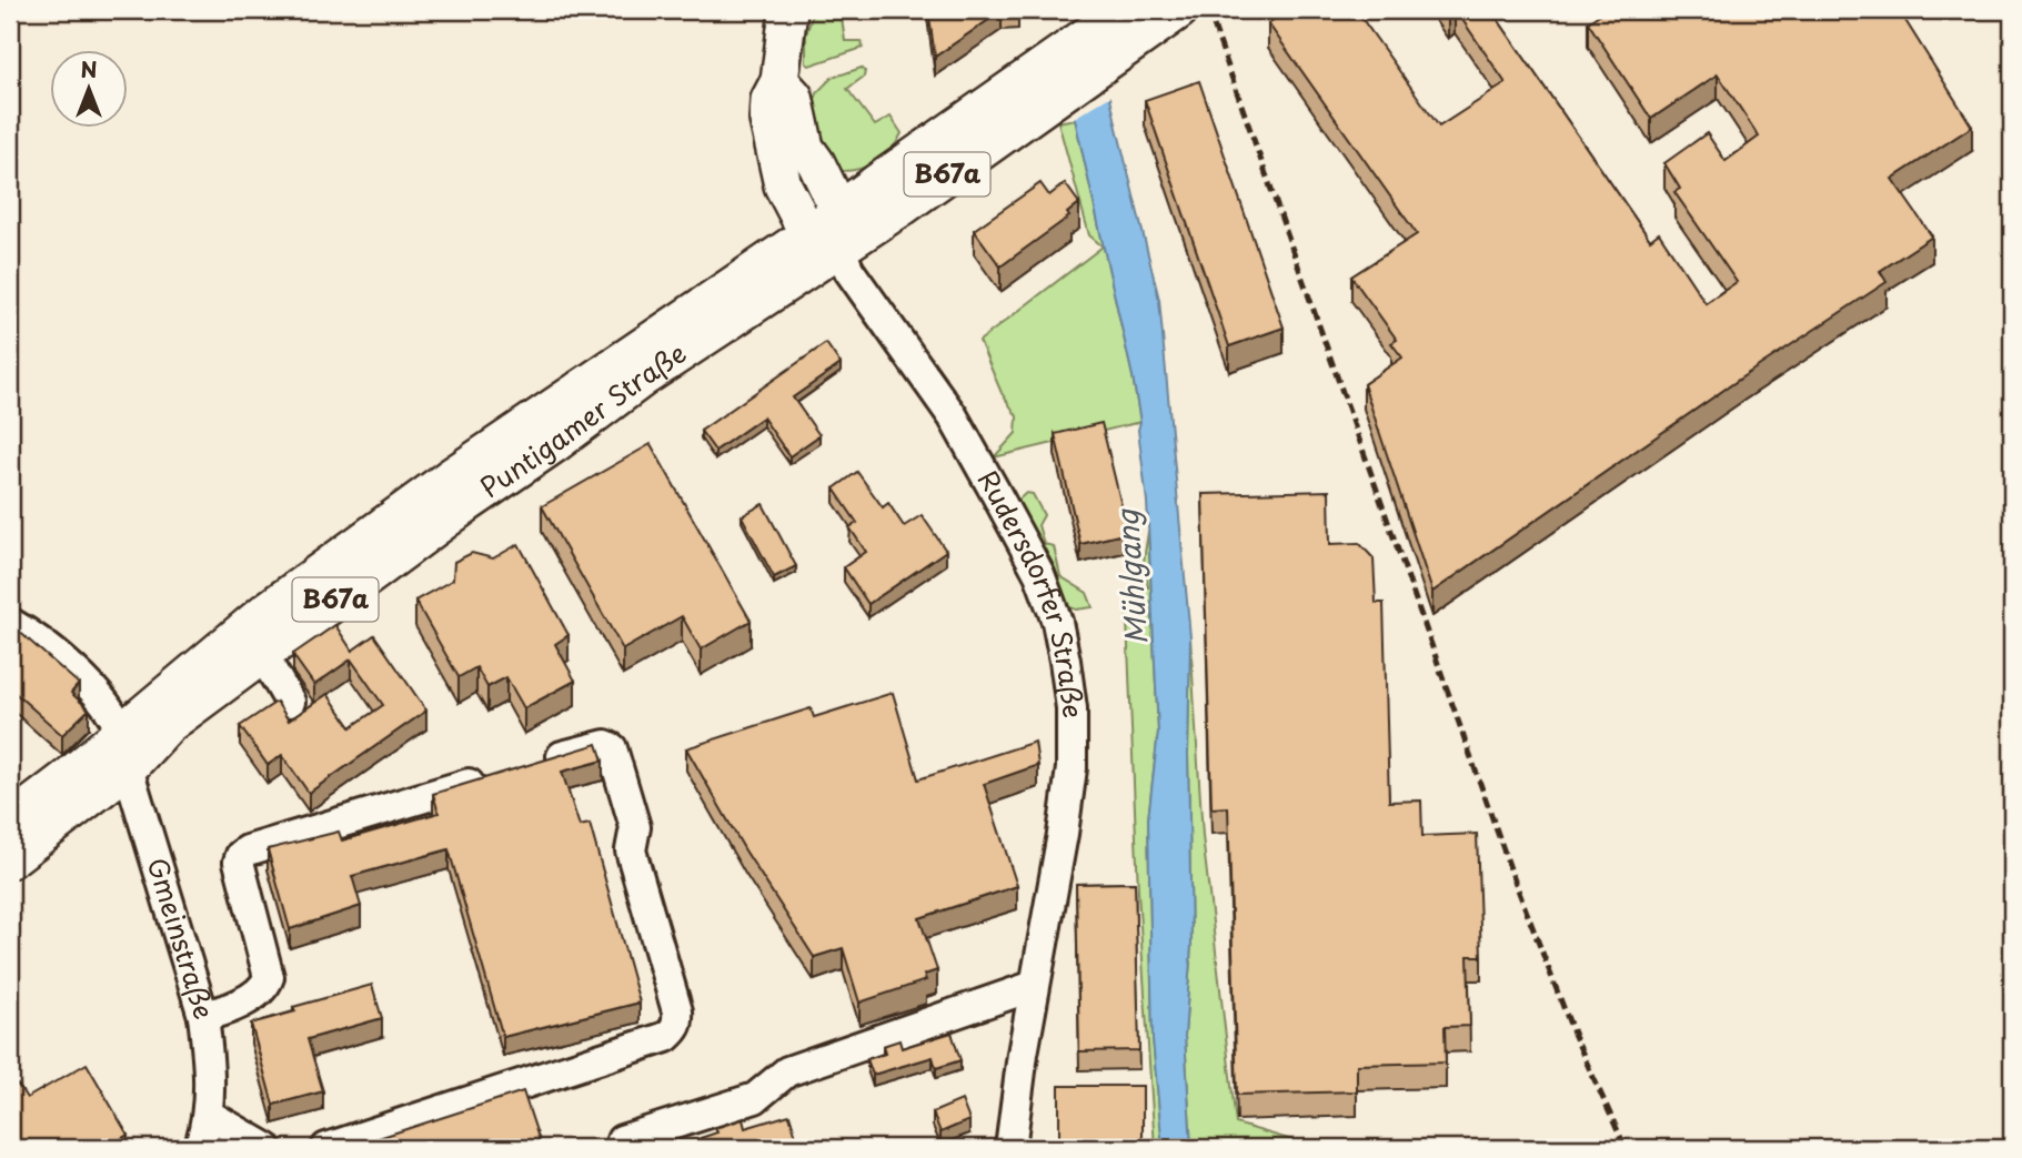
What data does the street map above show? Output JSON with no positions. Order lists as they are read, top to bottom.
{
  "streets": {
    "main road": ["B67a", "Puntigamer Straße"],
    "street": ["Rudersdorfer Straße", "Gmeinstraße"]
  },
  "crossings": [
    ["Puntigamer Straße", "Rudersdorfer Straße"],
    ["Puntigamer Straße", "Gmeinstraße"]
  ],
  "water": ["Mühlgang"],
  "north": "top"
}
